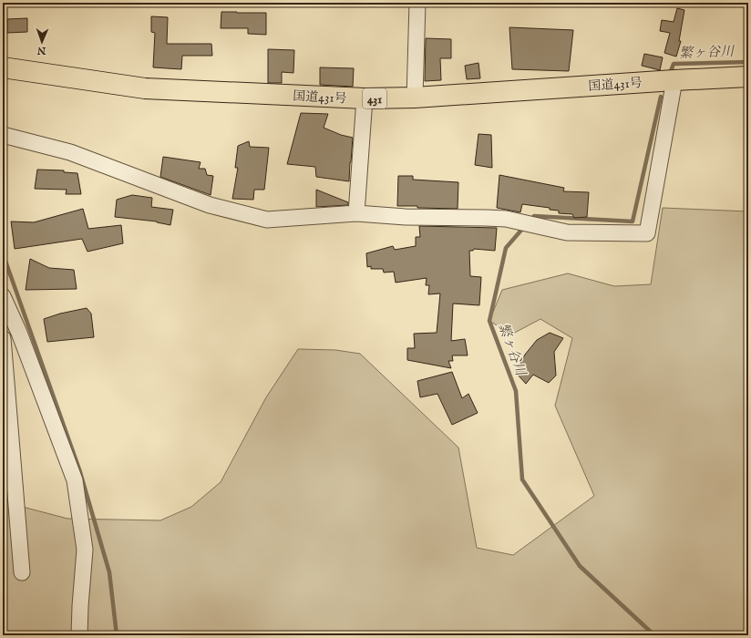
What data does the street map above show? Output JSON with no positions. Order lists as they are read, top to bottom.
{
  "streets": {
    "highway": ["国道431号", "431"]
  },
  "water": ["繁ヶ谷川"],
  "north": "bottom"
}
